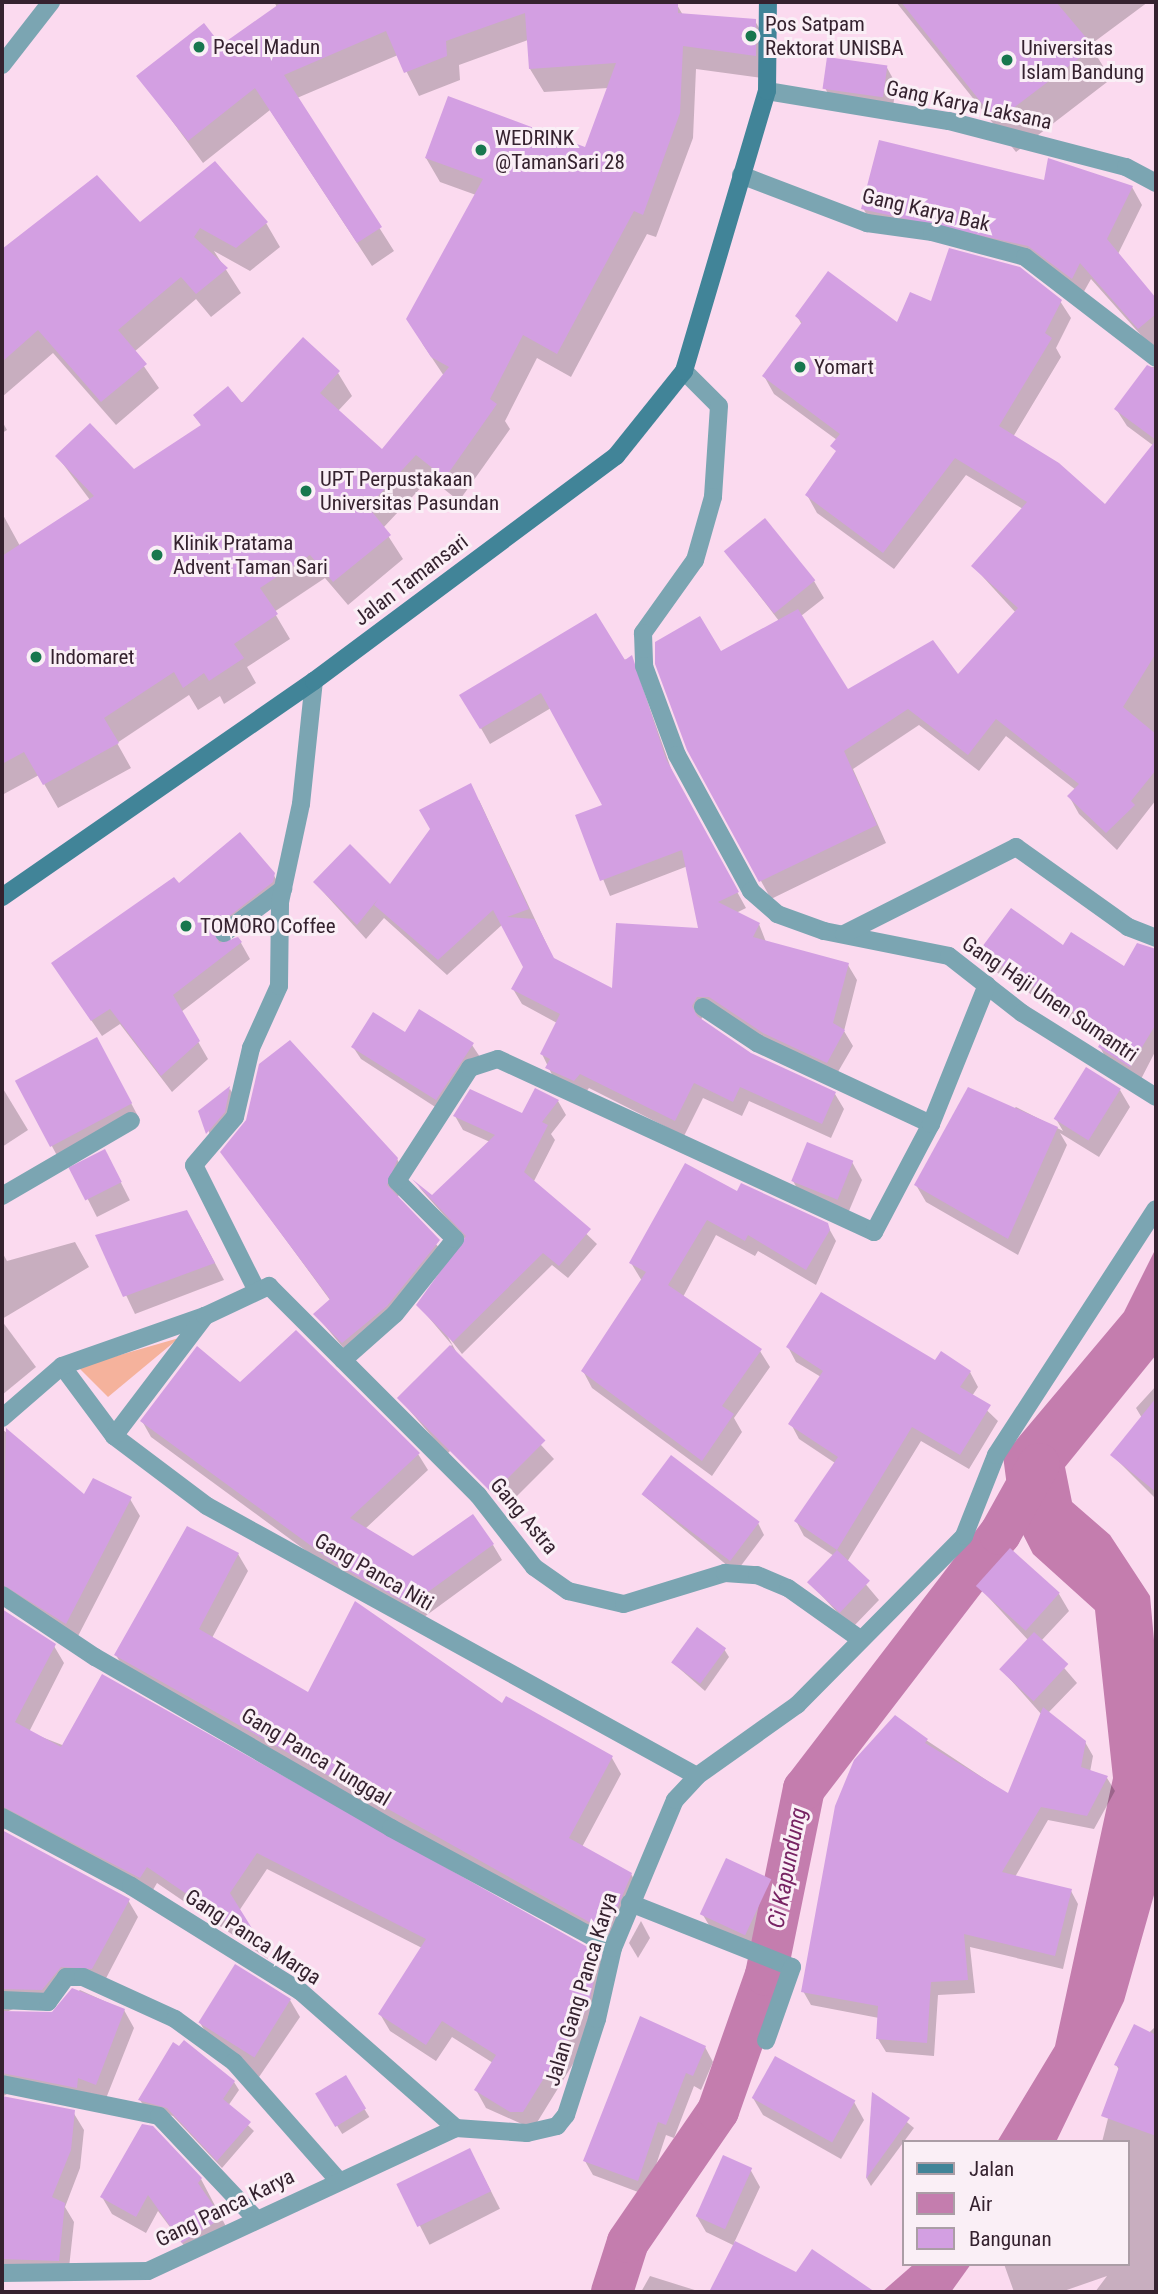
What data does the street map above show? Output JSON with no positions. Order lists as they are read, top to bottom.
{
  "streets": {
    "main road": ["Jalan Tamansari"],
    "street": [
      "Gang Karya Laksana",
      "Gang Karya Bak",
      "Gang Haji Unen Sumantri",
      "Gang Astra",
      "Gang Panca Niti",
      "Gang Panca Tunggal",
      "Gang Panca Marga",
      "Jalan Gang Panca Karya",
      "Gang Panca Karya"
    ]
  },
  "crossings": [
    ["Gang Karya Laksana", "Jalan Tamansari"],
    ["Gang Karya Bak", "Jalan Tamansari"],
    ["Jalan Tamansari", "Gang Haji Unen Sumantri"],
    ["Gang Astra", "Jalan Gang Panca Karya"],
    ["Gang Panca Niti", "Jalan Gang Panca Karya"],
    ["Gang Panca Tunggal", "Jalan Gang Panca Karya"],
    ["Gang Panca Marga", "Jalan Gang Panca Karya"],
    ["Gang Panca Marga", "Gang Panca Karya"],
    ["Jalan Gang Panca Karya", "Gang Panca Karya"]
  ],
  "water": ["Ci Kapundung"],
  "places": [
    "Pos Satpam Rektorat UNISBA",
    "Pecel Madun",
    "Universitas Islam Bandung",
    "WEDRINK @TamanSari 28",
    "Yomart",
    "UPT Perpustakaan Universitas Pasundan",
    "Klinik Pratama Advent Taman Sari",
    "Indomaret",
    "TOMORO Coffee"
  ],
  "legend": ["Jalan", "Air", "Bangunan"]
}
